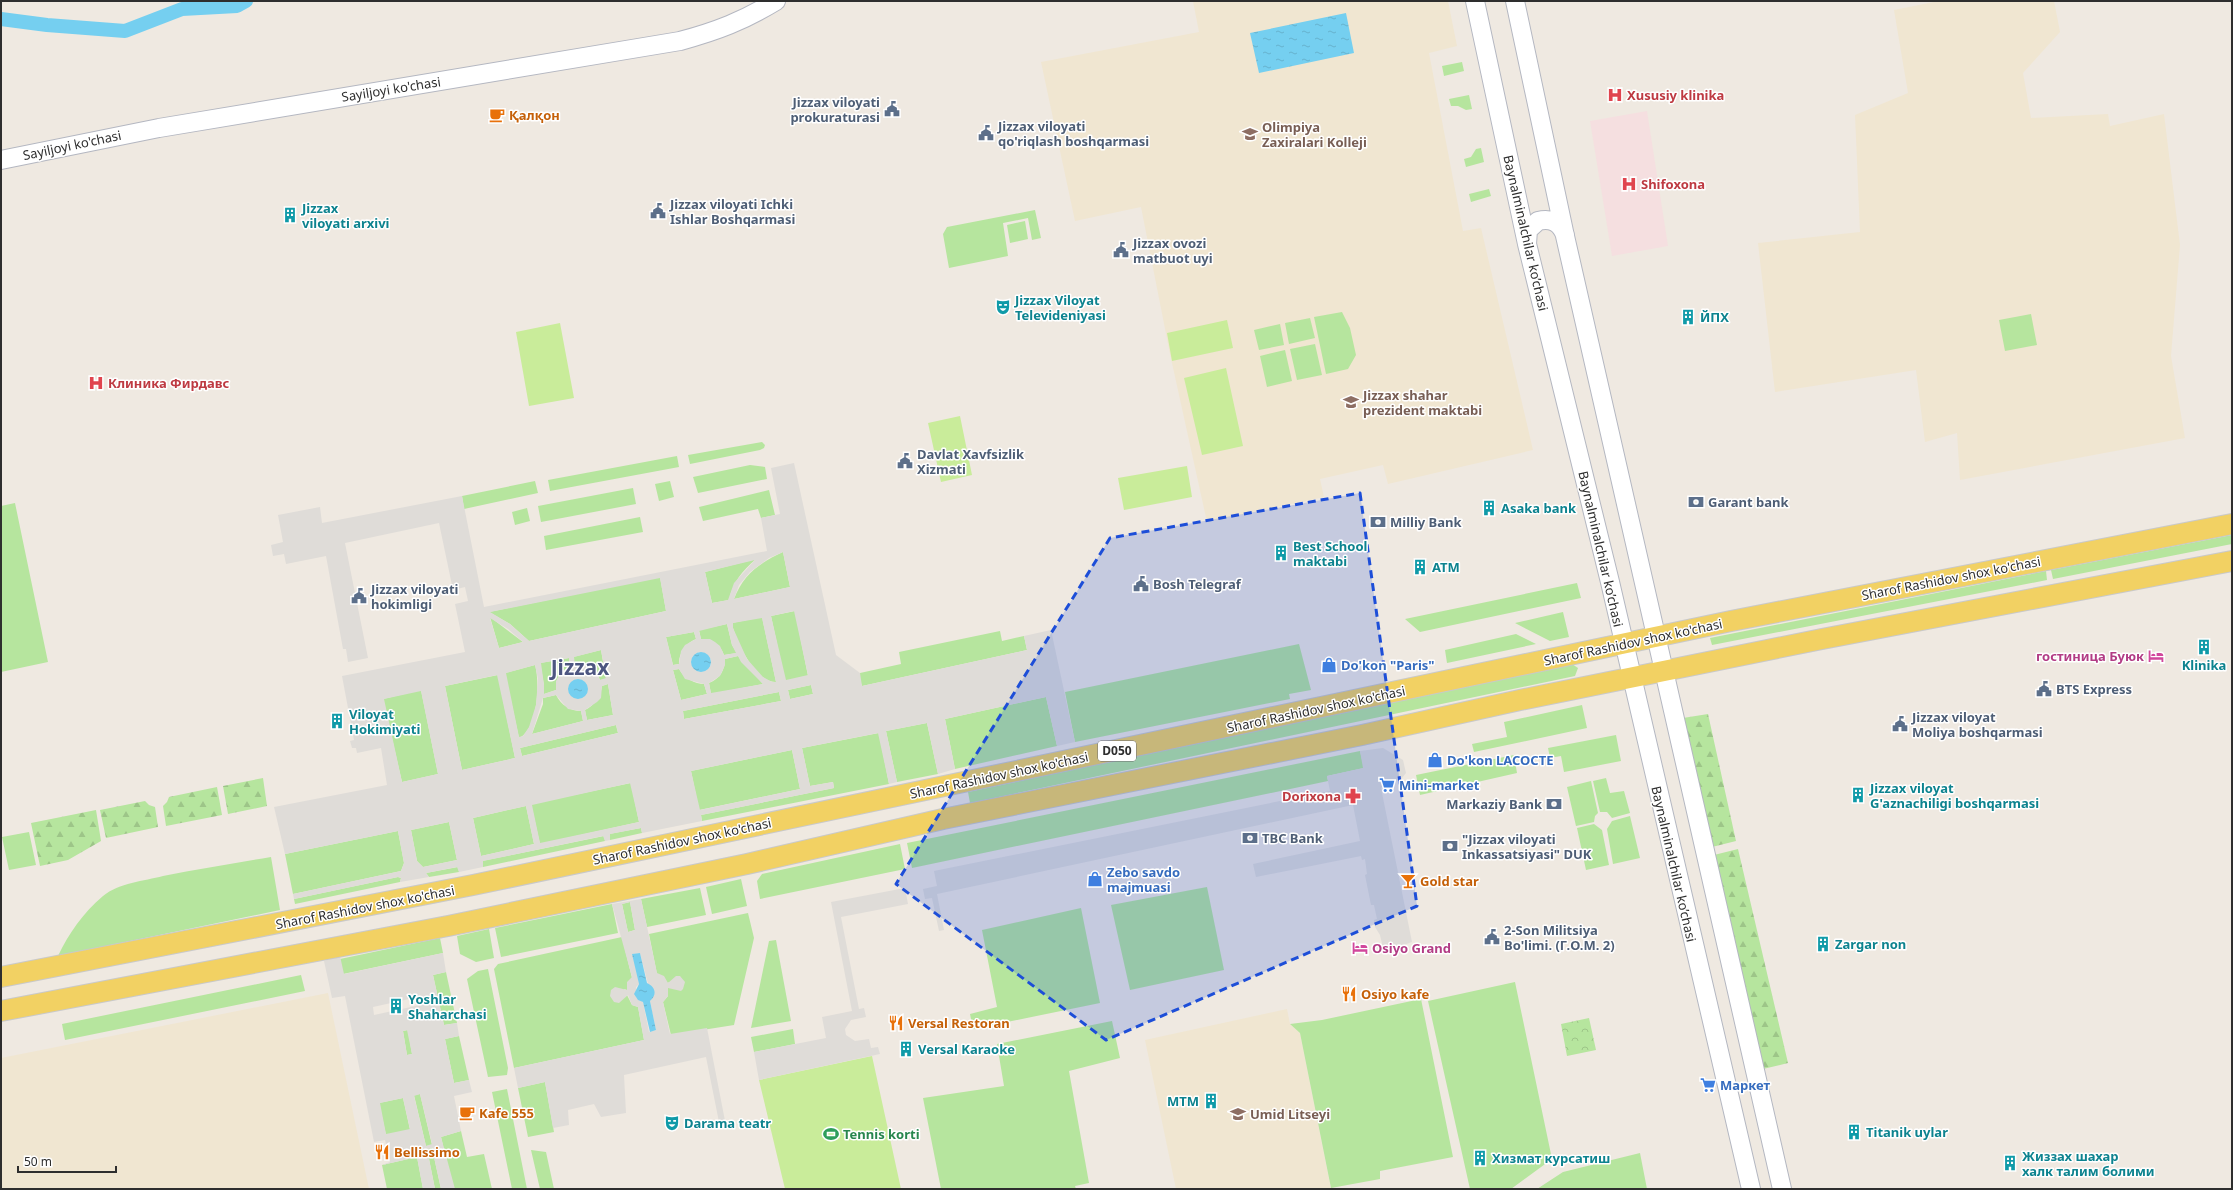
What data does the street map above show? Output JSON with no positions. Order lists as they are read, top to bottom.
{
  "streets": {
    "main road": [
      "Sayiljoyi ko'chasi",
      "Baynalminalchilar ko’chasi",
      "Sharof Rashidov shox ko'chasi",
      "D050"
    ]
  },
  "crossings": [
    ["Baynalminalchilar ko’chasi", "Sharof Rashidov shox ko'chasi"],
    ["Baynalminalchilar ko’chasi", "D050"]
  ],
  "districts": ["Jizzax"],
  "places": {
    "hospital": ["Xususiy klinika", "Shifoxona", "Клиника Фирдавс"],
    "public building": [
      "Jizzax viloyati prokuraturasi",
      "Jizzax viloyati qo'riqlash boshqarmasi",
      "Jizzax viloyati Ichki Ishlar Boshqarmasi",
      "Jizzax ovozi matbuot uyi",
      "Davlat Xavfsizlik Xizmati",
      "Bosh Telegraf",
      "Jizzax viloyati hokimligi",
      "BTS Express",
      "Jizzax viloyat Moliya boshqarmasi",
      "2-Son Militsiya Bo'limi. (Г.О.М. 2)"
    ],
    "cafe": ["Қалқон", "Kafe 555"],
    "school or university": ["Olimpiya Zaxiralari Kolleji", "Jizzax shahar prezident maktabi", "Umid Litseyi"],
    "building": [
      "Jizzax viloyati arxivi",
      "ЙПХ",
      "Asaka bank",
      "Best School maktabi",
      "ATM",
      "Klinika",
      "Viloyat Hokimiyati",
      "Jizzax viloyat G'aznachiligi boshqarmasi",
      "Zargar non",
      "Yoshlar Shaharchasi",
      "Versal Karaoke",
      "MTM",
      "Titanik uylar",
      "Хизмат курсатиш",
      "Жиззах шахар халк талим болими"
    ],
    "theatre": ["Jizzax Viloyat Televideniyasi", "Darama teatr"],
    "bank": [
      "Garant bank",
      "Milliy Bank",
      "Markaziy Bank",
      "TBC Bank",
      "\"Jizzax viloyati Inkassatsiyasi\" DUK"
    ],
    "hotel": ["гостиница Буюк", "Osiyo Grand"],
    "shop": ["Do'kon \"Paris\"", "Do'kon LACOCTE", "Zebo savdo majmuasi"],
    "supermarket": ["Mini-market", "Маркет"],
    "pharmacy": ["Dorixona"],
    "bar": ["Gold star"],
    "restaurant": ["Osiyo kafe", "Versal Restoran", "Bellissimo"],
    "sports": ["Tennis korti"]
  },
  "scale_bar": "50 m"
}
